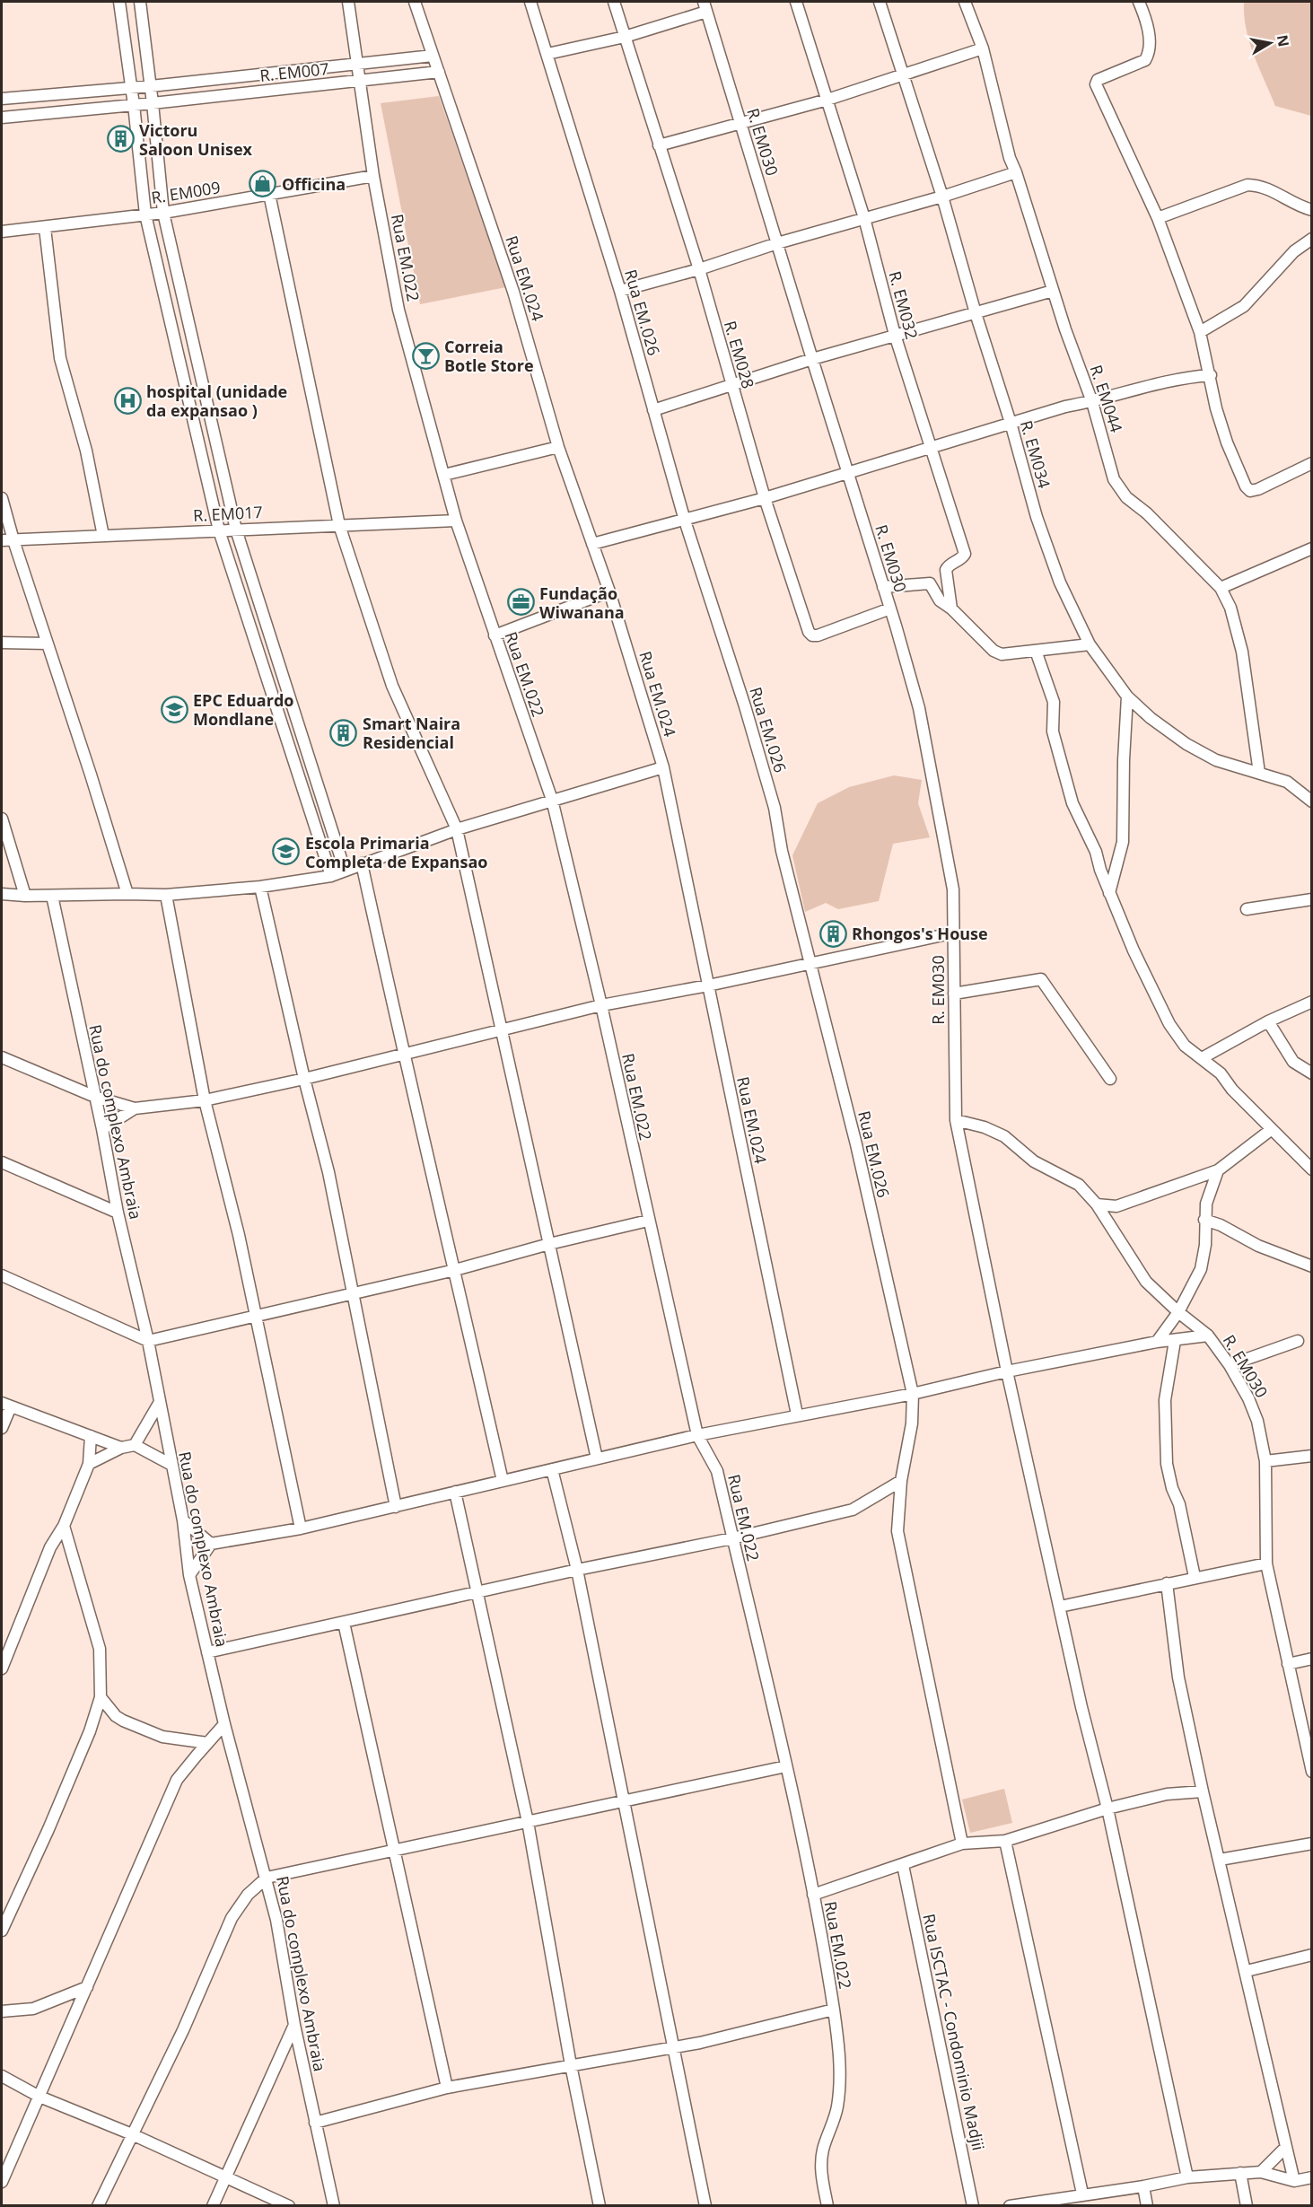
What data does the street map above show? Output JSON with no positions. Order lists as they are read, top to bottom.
{
  "streets": {
    "street": [
      "R. EM007",
      "R. EM030",
      "R. EM009",
      "Rua EM.022",
      "Rua EM.024",
      "R. EM032",
      "Rua EM.026",
      "R. EM028",
      "R. EM044",
      "R. EM034",
      "R. EM017",
      "Rua do complexo Ambraia",
      "Rua ISCTAC - Condominio Madjii"
    ]
  },
  "crossings": [
    ["R. EM007", "Rua EM.022"],
    ["R. EM007", "Rua EM.024"],
    ["R. EM030", "R. EM028"],
    ["R. EM009", "Rua EM.022"],
    ["Rua EM.022", "R. EM017"],
    ["R. EM044", "R. EM034"]
  ],
  "places": {
    "building": ["Victoru Saloon Unisex", "Smart Naira Residencial", "Rhongos's House"],
    "shop": ["Officina"],
    "bar": ["Correia Botle Store"],
    "hospital": ["hospital (unidade da expansao )"],
    "office": ["Fundação Wiwanana"],
    "school or university": ["EPC Eduardo Mondlane", "Escola Primaria Completa de Expansao"]
  },
  "north": "right"
}
